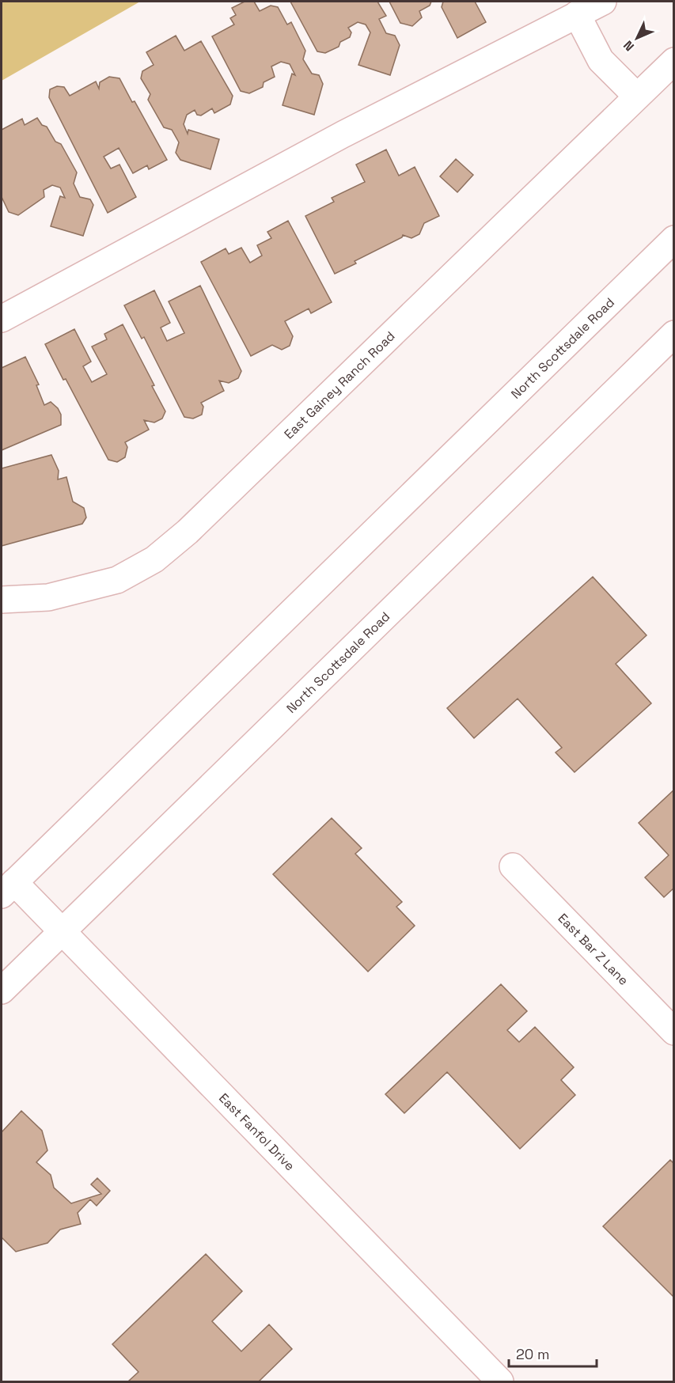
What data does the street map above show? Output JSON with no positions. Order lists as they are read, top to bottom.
{
  "streets": {
    "street": [
      "North Scottsdale Road",
      "East Gainey Ranch Road",
      "East Bar Z Lane",
      "East Fanfol Drive"
    ]
  },
  "crossings": [
    ["North Scottsdale Road", "East Fanfol Drive"]
  ],
  "scale_bar": "20 m",
  "north": "bottom left"
}
